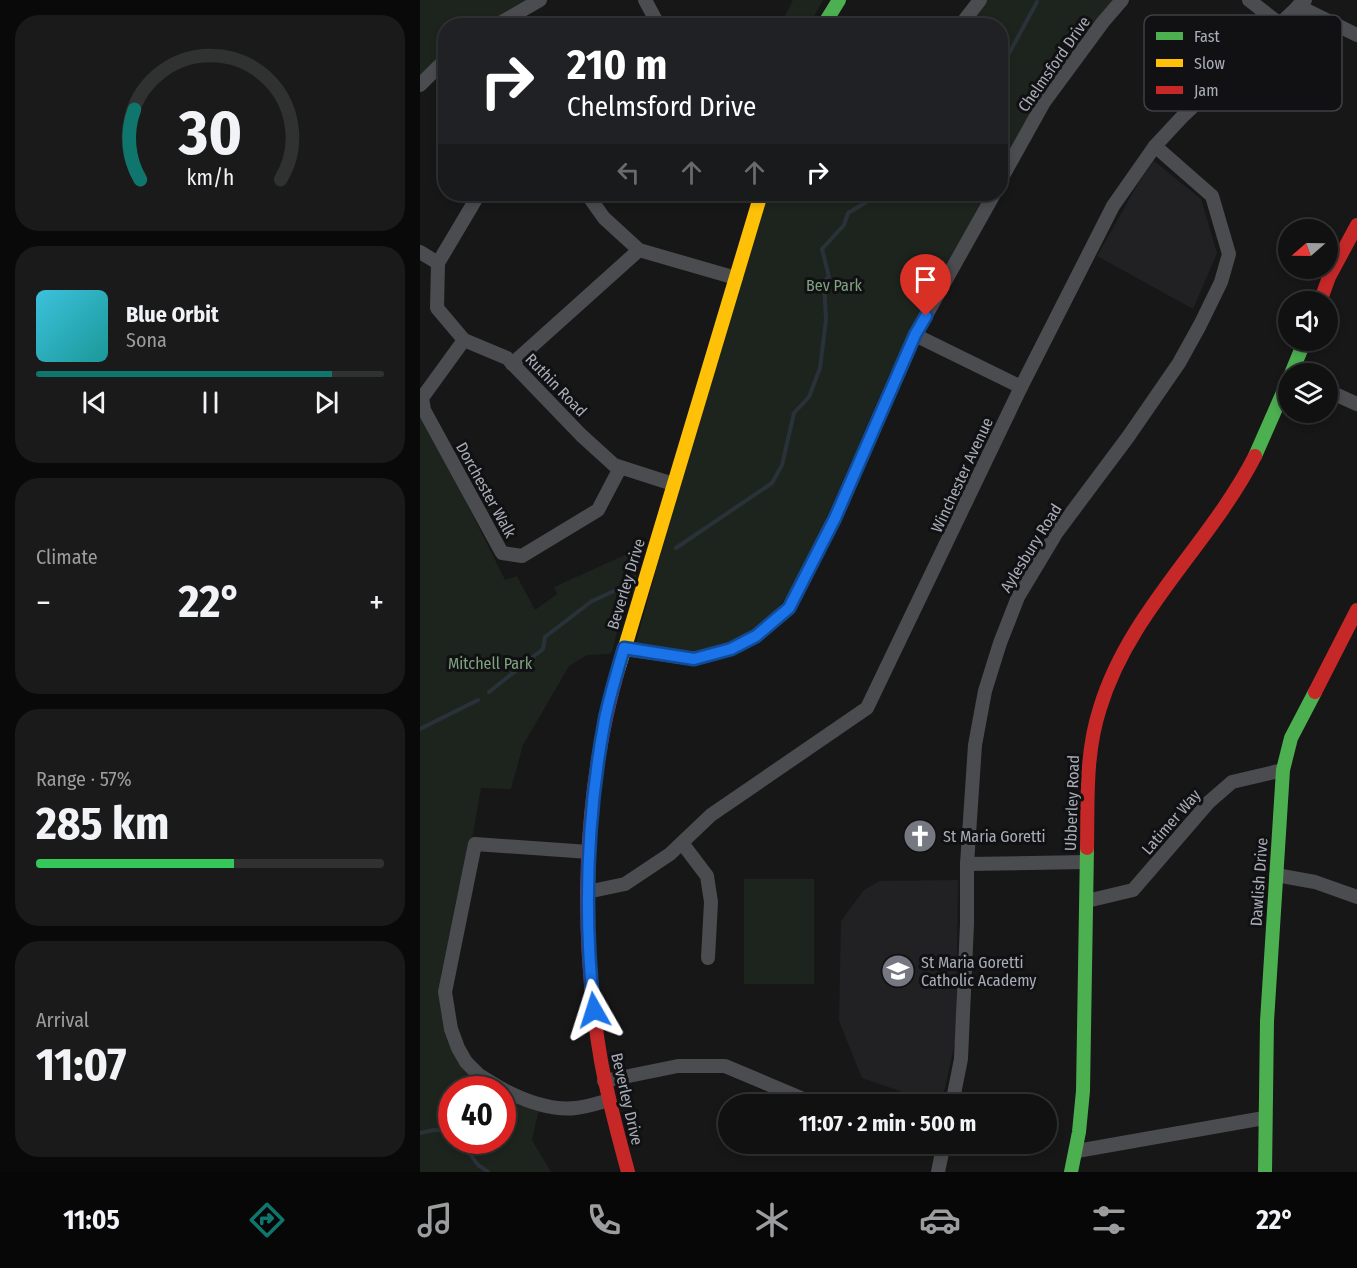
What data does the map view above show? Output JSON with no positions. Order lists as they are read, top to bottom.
{
  "streets": {
    "street": [
      "Chelmsford Drive",
      "Ruthin Road",
      "Winchester Avenue",
      "Dorchester Walk",
      "Aylesbury Road",
      "Beverley Drive",
      "Ubberley Road",
      "Latimer Way",
      "Dawlish Drive"
    ]
  },
  "crossings": [
    ["Ruthin Road", "Dorchester Walk"],
    ["Ruthin Road", "Beverley Drive"],
    ["Winchester Avenue", "Aylesbury Road"],
    ["Winchester Avenue", "Beverley Drive"],
    ["Ubberley Road", "Latimer Way"],
    ["Latimer Way", "Dawlish Drive"]
  ],
  "parks": ["Bev Park", "Mitchell Park"],
  "places": {
    "church": ["St Maria Goretti"],
    "school or university": ["St Maria Goretti Catholic Academy"]
  },
  "legend": ["Fast", "Slow", "Jam"],
  "north": "left",
  "page": {
    "turn": ["210 m", "Chelmsford Drive"],
    "song": ["Blue Orbit", "Sona"],
    "tile": [
      "Climate",
      ["Range · 57%", "285 km"],
      ["Arrival", "11:07"]
    ],
    "heat": ["−", "22°", "+"],
    "limit": "40",
    "trip": "11:07 · 2 min · 500 m",
    "tabs": ["11:05", "22°"],
    "gauge": ["30", "km/h"]
  }
}
